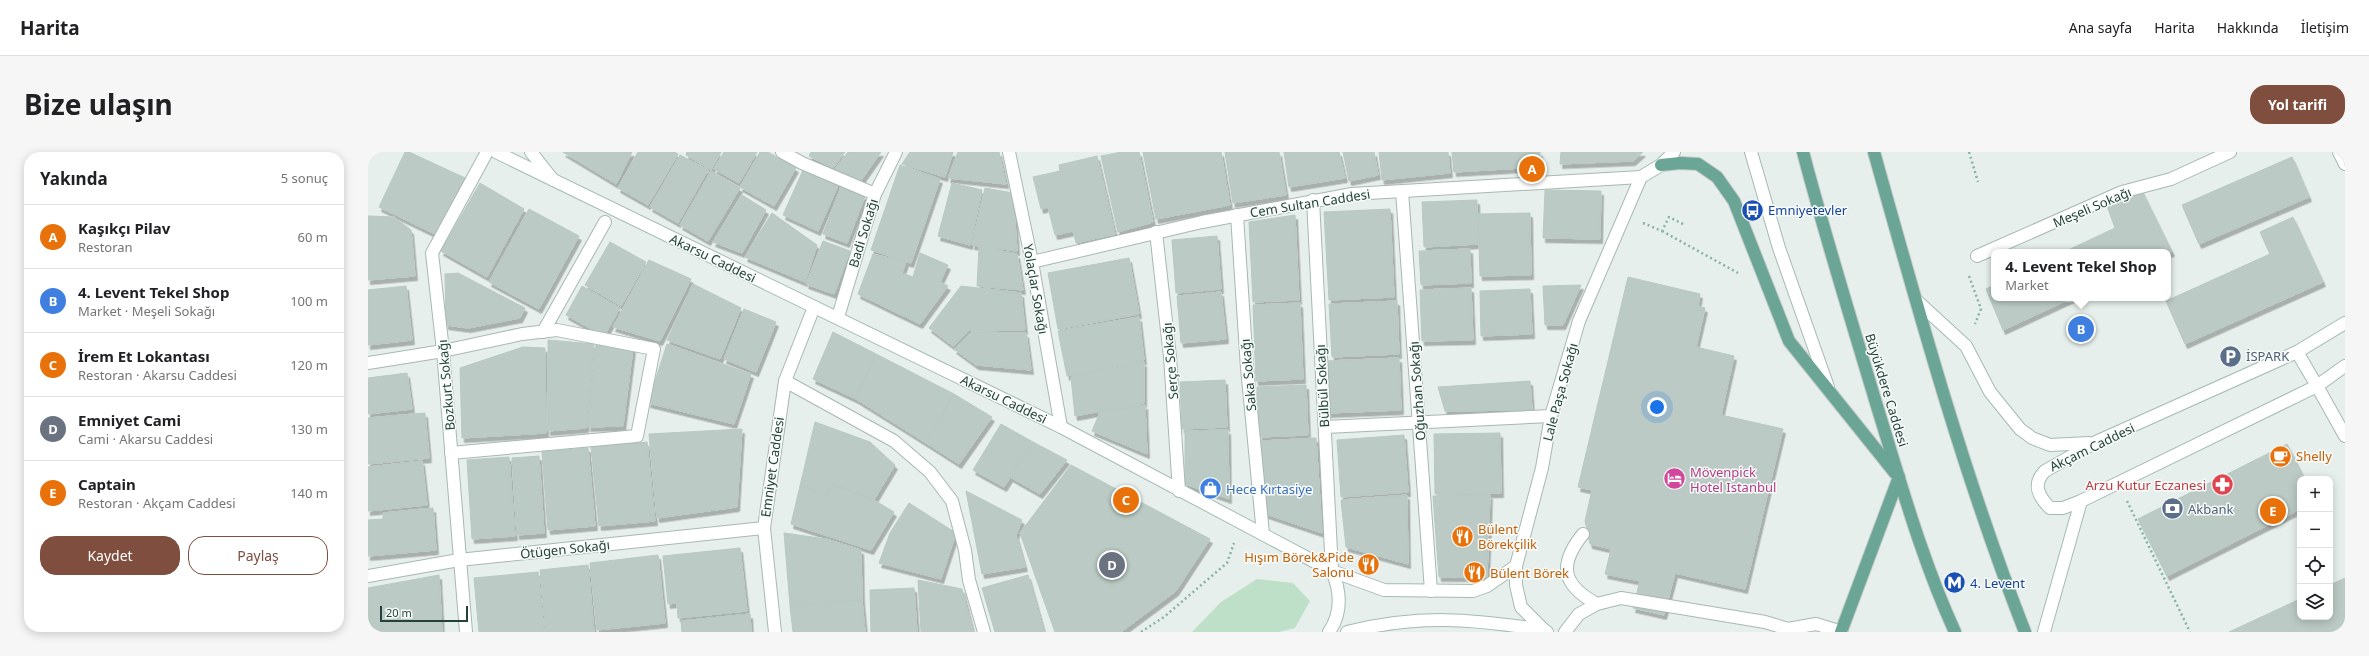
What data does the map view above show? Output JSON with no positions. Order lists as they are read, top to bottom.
{
  "streets": {
    "main road": ["Büyükdere Caddesi"],
    "street": [
      "Cem Sultan Caddesi",
      "Meşeli Sokağı",
      "Badi Sokağı",
      "Akarsu Caddesi",
      "Yolaçlar Sokağı",
      "Serçe Sokağı",
      "Saka Sokağı",
      "Bozkurt Sokağı",
      "Bülbül Sokağı",
      "Oğuzhan Sokağı",
      "Lale Paşa Sokağı",
      "Akçam Caddesi",
      "Emniyet Caddesi",
      "Ötügen Sokağı"
    ]
  },
  "crossings": [
    ["Cem Sultan Caddesi", "Yolaçlar Sokağı"],
    ["Cem Sultan Caddesi", "Serçe Sokağı"],
    ["Cem Sultan Caddesi", "Saka Sokağı"],
    ["Cem Sultan Caddesi", "Bülbül Sokağı"],
    ["Cem Sultan Caddesi", "Oğuzhan Sokağı"],
    ["Cem Sultan Caddesi", "Lale Paşa Sokağı"],
    ["Badi Sokağı", "Akarsu Caddesi"],
    ["Akarsu Caddesi", "Yolaçlar Sokağı"],
    ["Akarsu Caddesi", "Serçe Sokağı"],
    ["Akarsu Caddesi", "Saka Sokağı"],
    ["Akarsu Caddesi", "Bülbül Sokağı"],
    ["Akarsu Caddesi", "Oğuzhan Sokağı"],
    ["Akarsu Caddesi", "Lale Paşa Sokağı"],
    ["Akarsu Caddesi", "Emniyet Caddesi"],
    ["Bozkurt Sokağı", "Ötügen Sokağı"],
    ["Emniyet Caddesi", "Ötügen Sokağı"]
  ],
  "places": {
    "bus stop": ["Emniyetevler"],
    "parking": ["İSPARK"],
    "cafe": ["Shelly"],
    "hotel": ["Mövenpick Hotel Istanbul"],
    "pharmacy": ["Arzu Kutur Eczanesi"],
    "shop": ["Hece Kırtasiye"],
    "bank": ["Akbank"],
    "restaurant": ["Bülent Börekçilik", "Hışım Börek&Pide Salonu", "Bülent Börek"],
    "metro station": ["4. Levent"]
  },
  "scale_bar": "20 m",
  "page": {
    "header": "Harita",
    "nav": [
      "Ana sayfa",
      "Harita",
      "Hakkında",
      "İletişim"
    ],
    "title": "Bize ulaşın",
    "buttons": [
      "Yol tarifi",
      ["Kaydet", "Paylaş"]
    ],
    "heading": ["Yakında", "5 sonuç"],
    "pins": [
      "A",
      "B",
      "C",
      "E",
      "D"
    ],
    "list": [
      {
        "mark": "A",
        "name": "Kaşıkçı Pilav",
        "note": "Restoran",
        "value": "60 m"
      },
      {
        "mark": "B",
        "name": "4. Levent Tekel Shop",
        "note": "Market · Meşeli Sokağı",
        "value": "100 m"
      },
      {
        "mark": "C",
        "name": "İrem Et Lokantası",
        "note": "Restoran · Akarsu Caddesi",
        "value": "120 m"
      },
      {
        "mark": "D",
        "name": "Emniyet Cami",
        "note": "Cami · Akarsu Caddesi",
        "value": "130 m"
      },
      {
        "mark": "E",
        "name": "Captain",
        "note": "Restoran · Akçam Caddesi",
        "value": "140 m"
      }
    ],
    "popup": ["4. Levent Tekel Shop", "Market"],
    "map_buttons": ["+", "−"],
    "scale": "20 m"
  }
}
